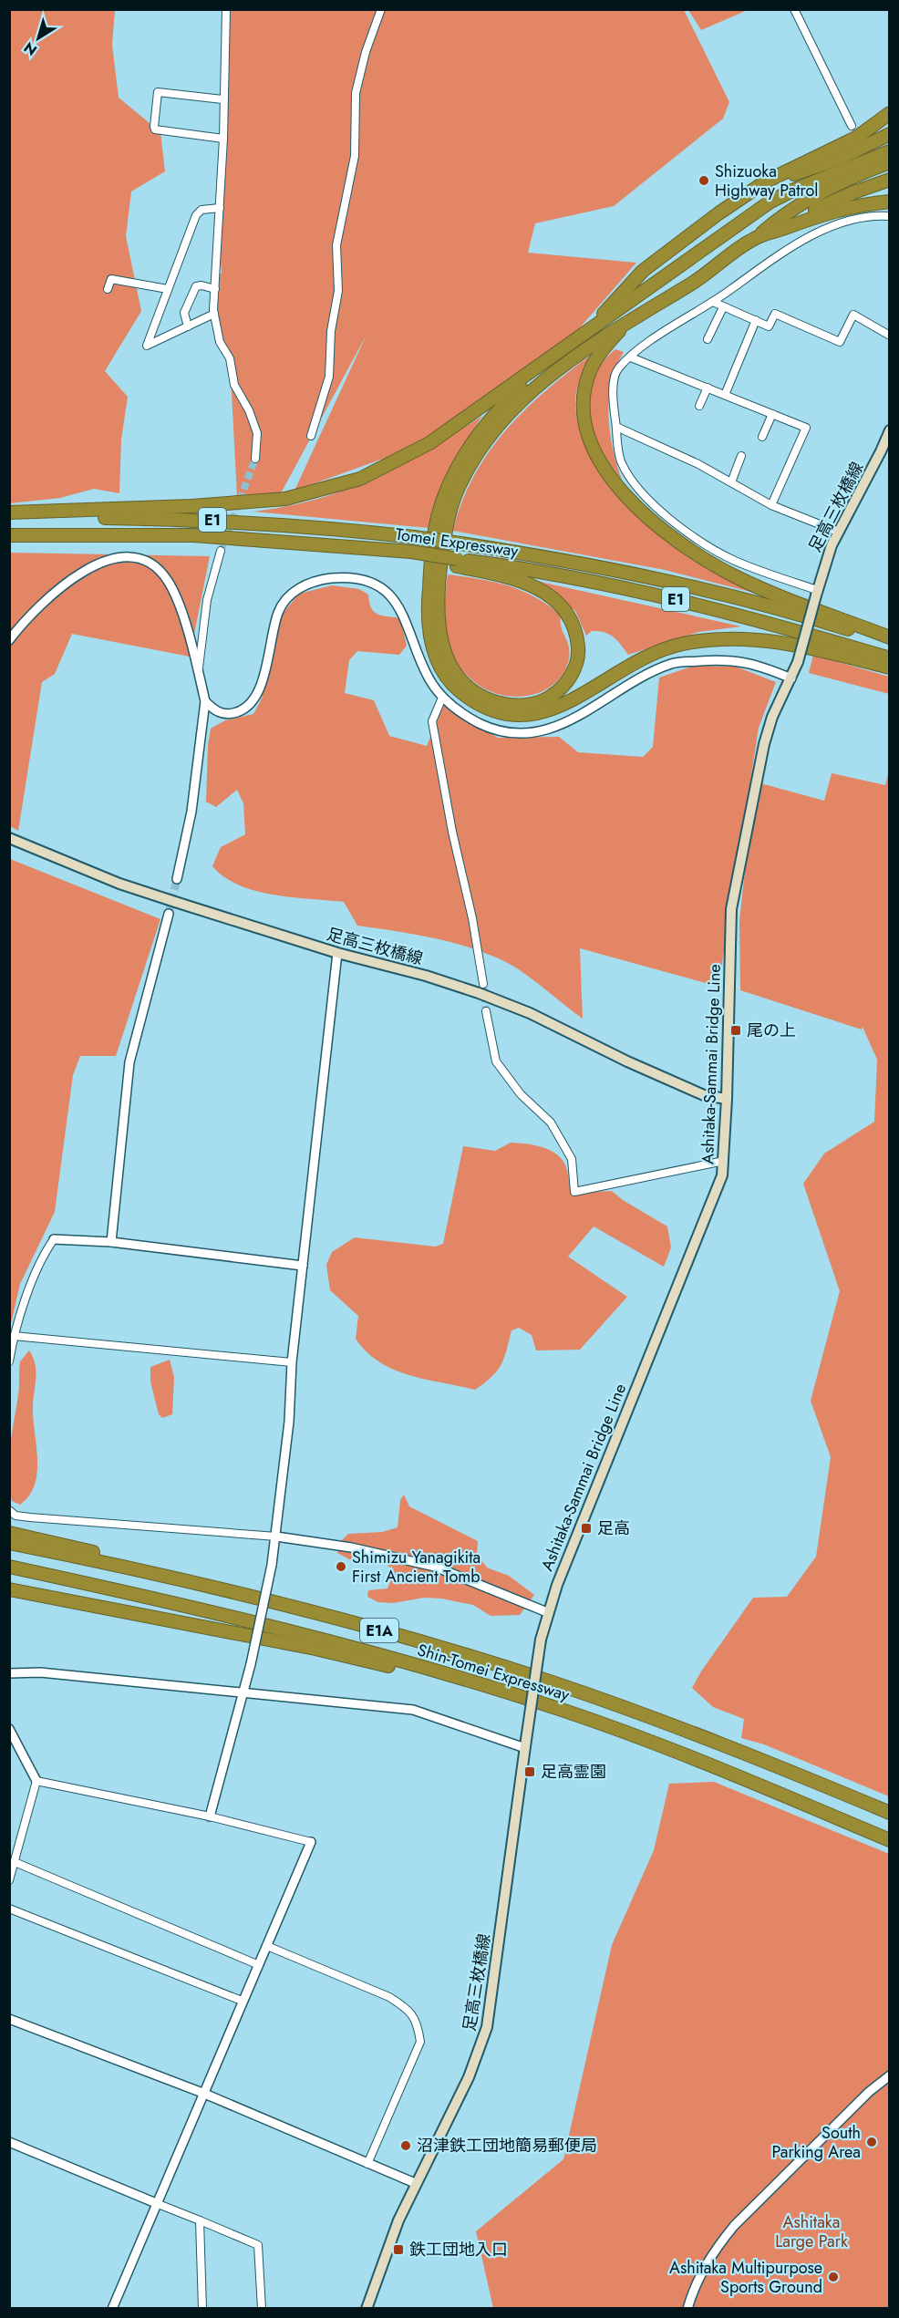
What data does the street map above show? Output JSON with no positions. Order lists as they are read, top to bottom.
{
  "streets": {
    "highway": [
      "E1",
      "Tomei Expressway",
      "E1A",
      "Shin-Tomei Expressway"
    ],
    "main road": ["足高三枚橋線", "Ashitaka-Sammai Bridge Line"]
  },
  "crossings": [
    ["足高三枚橋線", "Ashitaka-Sammai Bridge Line"]
  ],
  "parks": ["Ashitaka Large Park"],
  "places": {
    "other": [
      "Shizuoka Highway Patrol",
      "Shimizu Yanagikita First Ancient Tomb",
      "South Parking Area",
      "沼津鉄工団地簡易郵便局",
      "Ashitaka Multipurpose Sports Ground"
    ],
    "transit": [
      "尾の上",
      "足高",
      "足高霊園",
      "鉄工団地入口"
    ]
  },
  "north": "bottom left"
}
